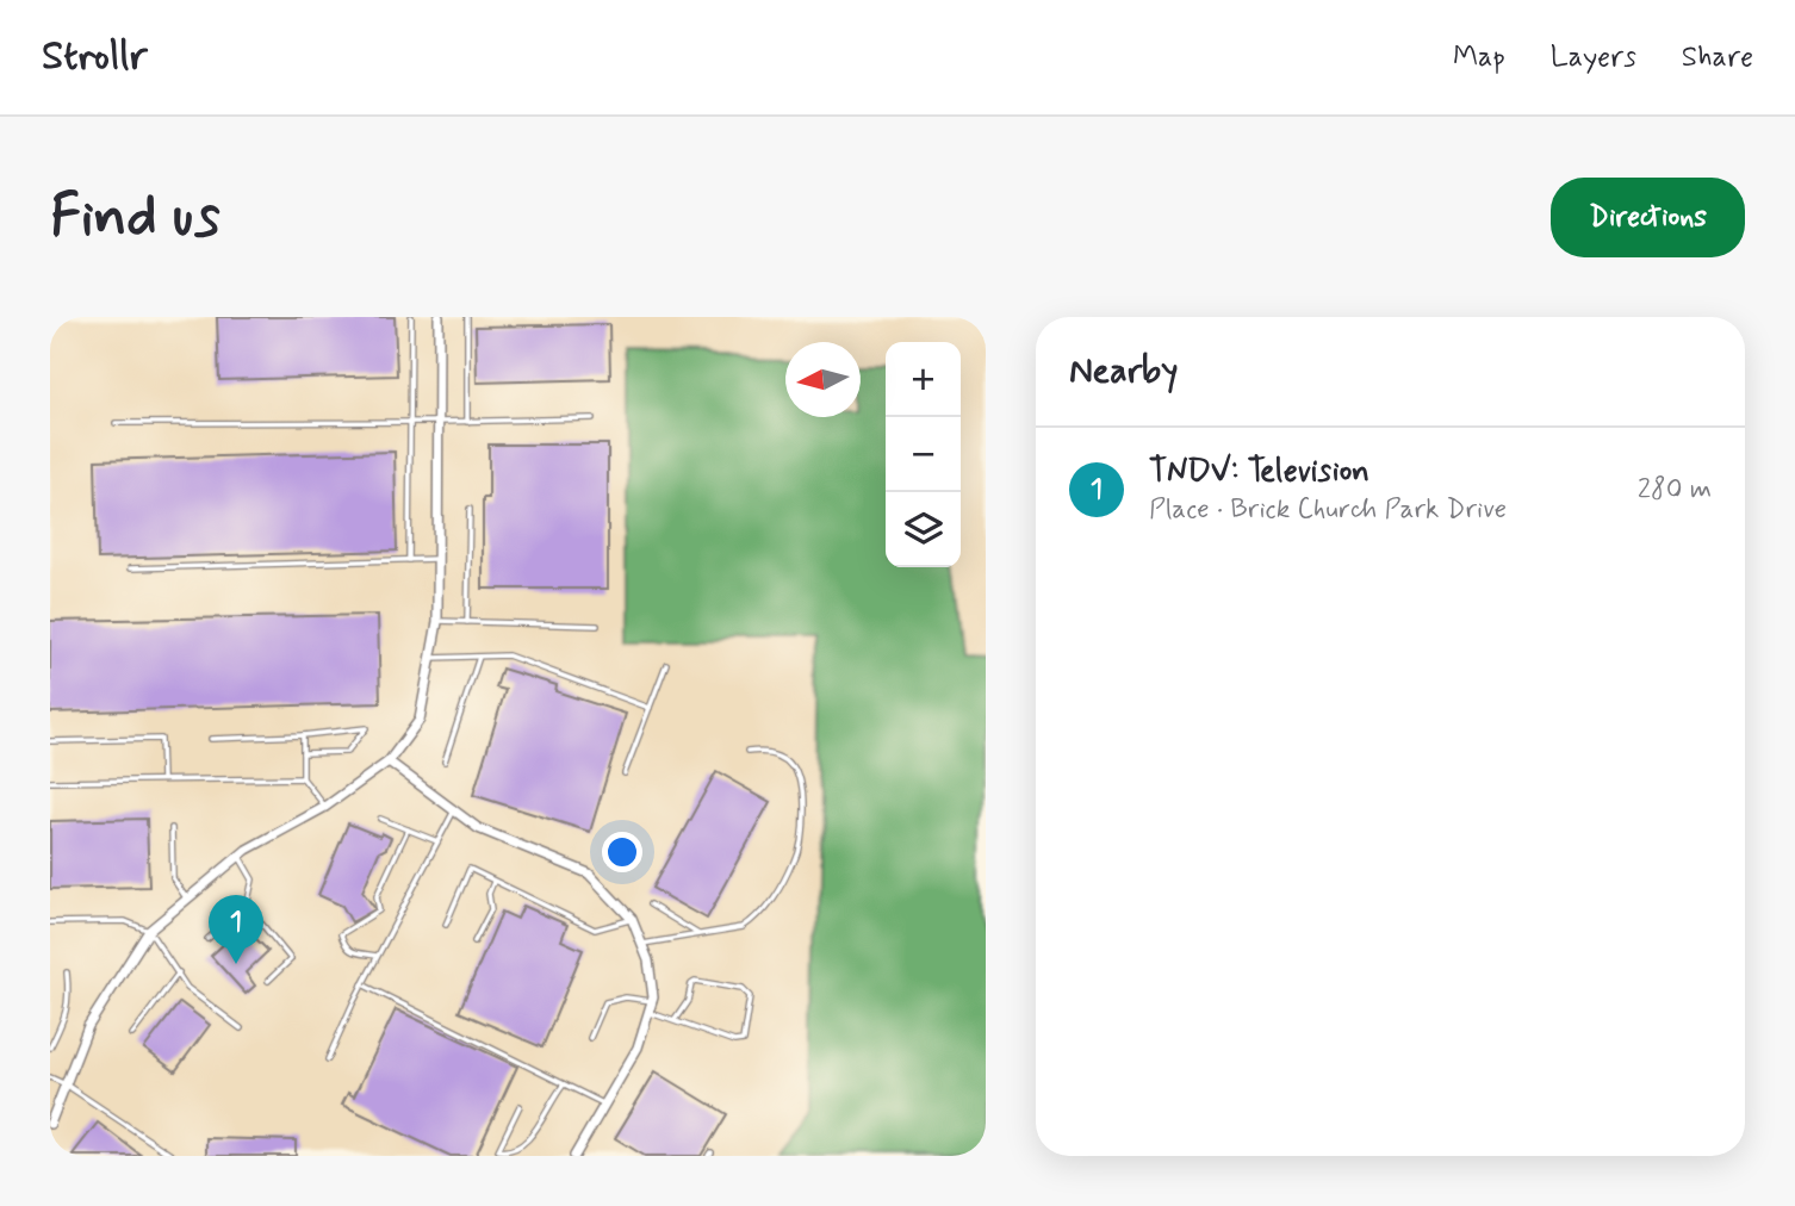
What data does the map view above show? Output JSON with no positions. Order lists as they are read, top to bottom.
{
  "north": "left",
  "page": {
    "header": "Strollr",
    "nav": ["Map", "Layers", "Share"],
    "buttons": "Directions",
    "title": "Find us",
    "heading": "Nearby",
    "map_buttons": ["+", "−"],
    "list": [
      {
        "mark": "1",
        "name": "TNDV: Television",
        "note": "Place · Brick Church Park Drive",
        "value": "280 m"
      }
    ],
    "pins": "1"
  }
}
